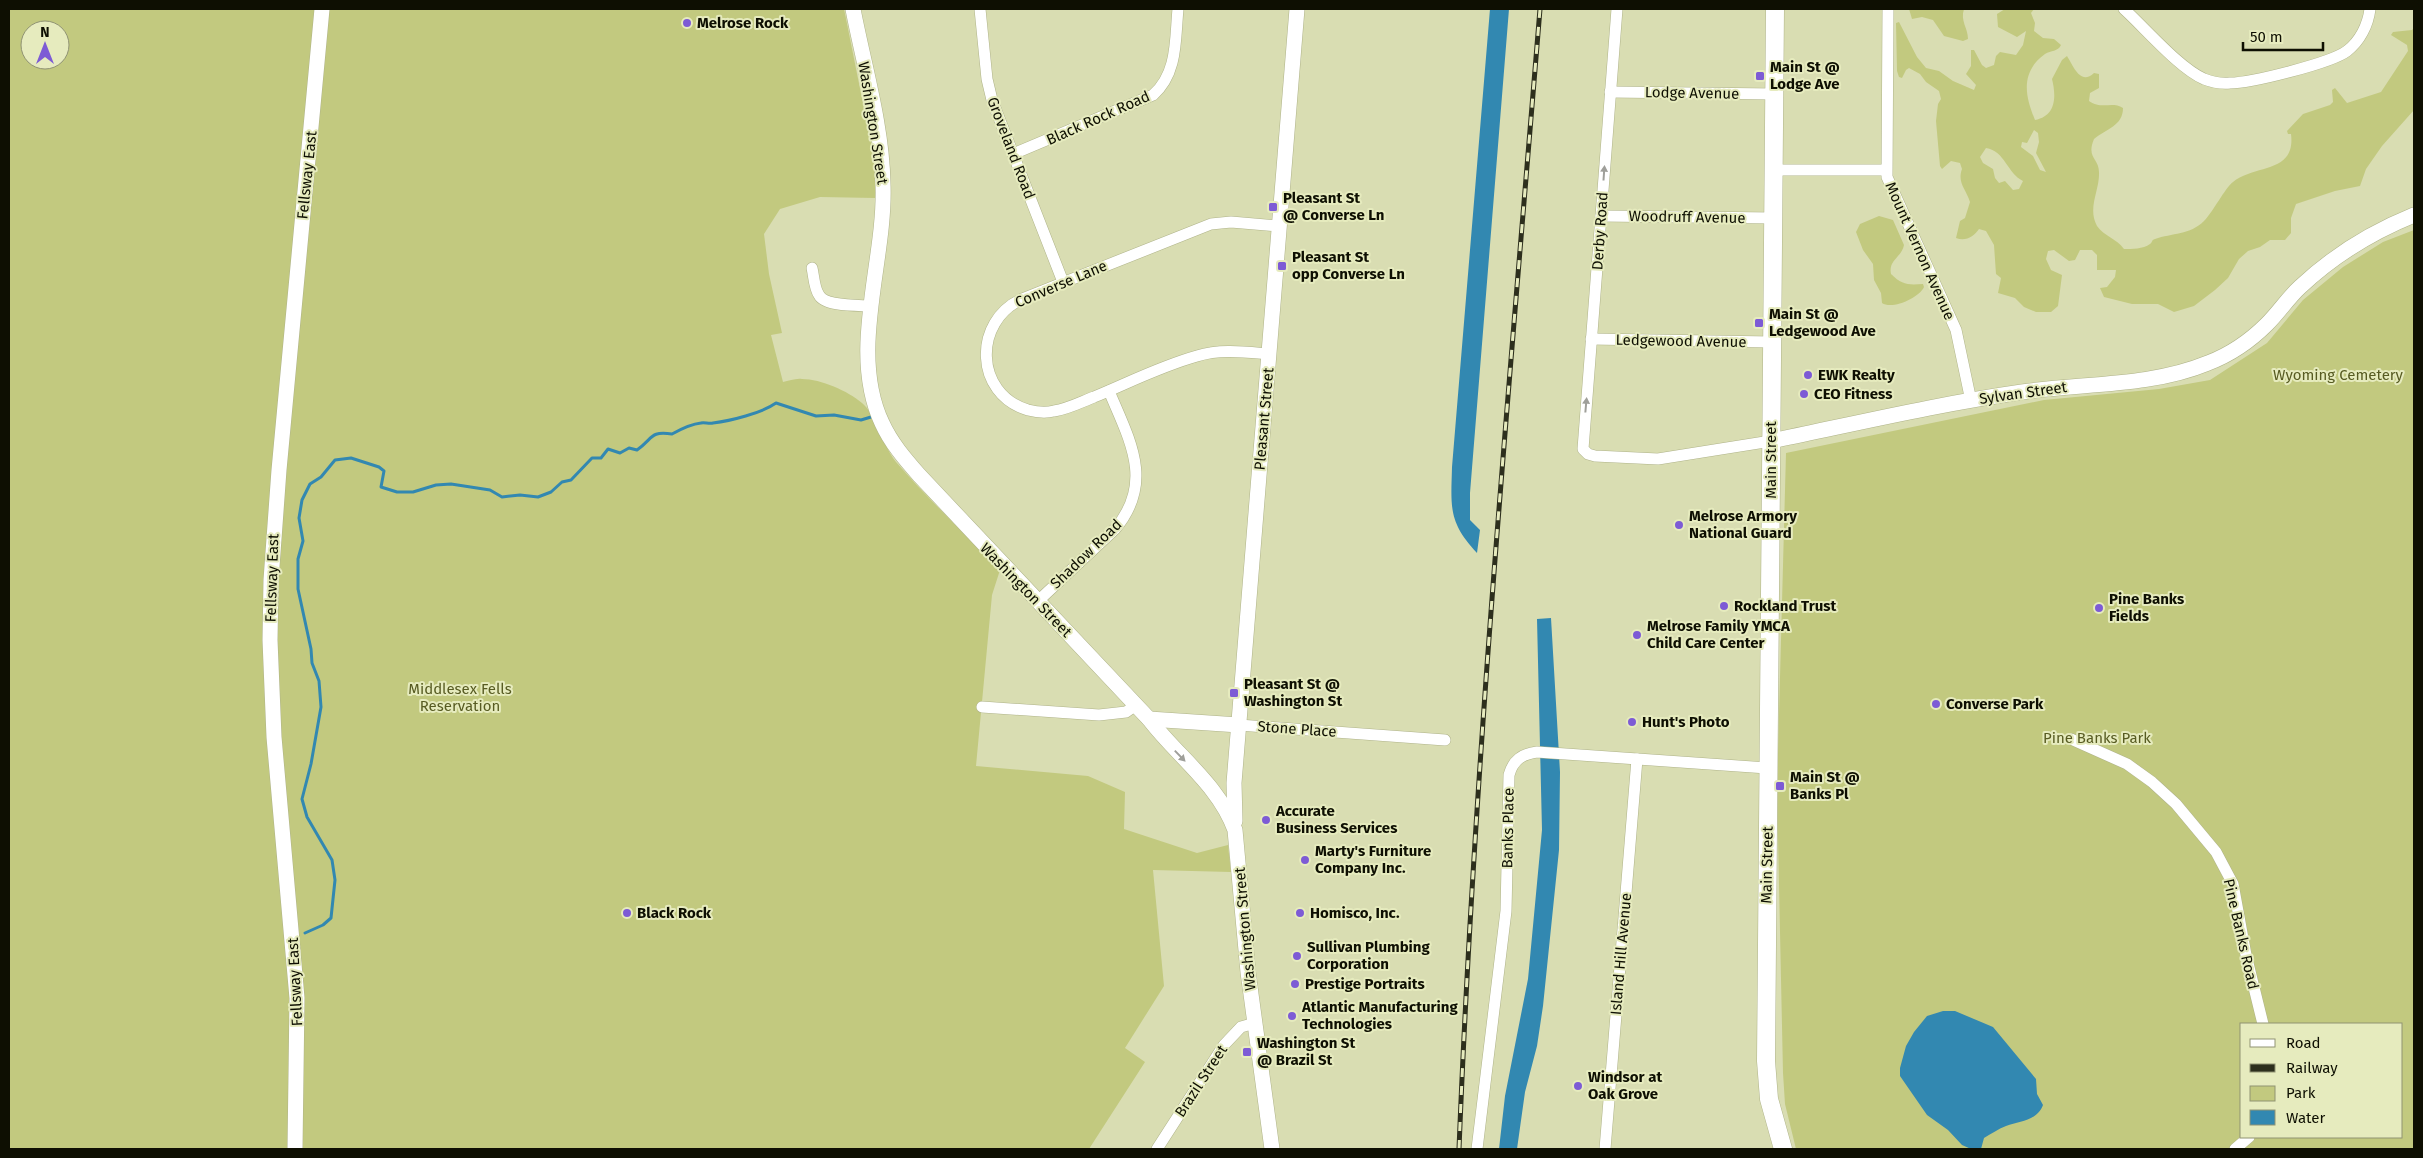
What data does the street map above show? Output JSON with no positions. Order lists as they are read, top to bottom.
{
  "streets": {
    "main road": [
      "Washington Street",
      "Fellsway East",
      "Sylvan Street",
      "Pleasant Street",
      "Main Street",
      "Stone Place"
    ],
    "street": [
      "Lodge Avenue",
      "Black Rock Road",
      "Groveland Road",
      "Woodruff Avenue",
      "Derby Road",
      "Mount Vernon Avenue",
      "Converse Lane",
      "Ledgewood Avenue",
      "Shadow Road",
      "Banks Place",
      "Pine Banks Road",
      "Island Hill Avenue",
      "Brazil Street"
    ]
  },
  "crossings": [
    ["Lodge Avenue", "Derby Road"],
    ["Lodge Avenue", "Main Street"],
    ["Black Rock Road", "Groveland Road"],
    ["Washington Street", "Pleasant Street"],
    ["Washington Street", "Shadow Road"],
    ["Washington Street", "Stone Place"],
    ["Washington Street", "Brazil Street"],
    ["Groveland Road", "Converse Lane"],
    ["Woodruff Avenue", "Derby Road"],
    ["Woodruff Avenue", "Main Street"],
    ["Derby Road", "Ledgewood Avenue"],
    ["Derby Road", "Sylvan Street"],
    ["Mount Vernon Avenue", "Sylvan Street"],
    ["Converse Lane", "Pleasant Street"],
    ["Converse Lane", "Shadow Road"],
    ["Ledgewood Avenue", "Main Street"],
    ["Sylvan Street", "Main Street"],
    ["Pleasant Street", "Stone Place"],
    ["Main Street", "Banks Place"],
    ["Banks Place", "Island Hill Avenue"]
  ],
  "one_way": ["Derby Road"],
  "parks": ["Wyoming Cemetery", "Middlesex Fells Reservation", "Pine Banks Park"],
  "places": {
    "other": [
      "Melrose Rock",
      "EWK Realty",
      "CEO Fitness",
      "Melrose Armory National Guard",
      "Rockland Trust",
      "Pine Banks Fields",
      "Melrose Family YMCA Child Care Center",
      "Converse Park",
      "Hunt's Photo",
      "Accurate Business Services",
      "Marty's Furniture Company Inc.",
      "Black Rock",
      "Homisco, Inc.",
      "Sullivan Plumbing Corporation",
      "Prestige Portraits",
      "Atlantic Manufacturing Technologies",
      "Windsor at Oak Grove"
    ],
    "transit": [
      "Main St @ Lodge Ave",
      "Pleasant St @ Converse Ln",
      "Pleasant St opp Converse Ln",
      "Main St @ Ledgewood Ave",
      "Pleasant St @ Washington St",
      "Main St @ Banks Pl",
      "Washington St @ Brazil St"
    ]
  },
  "legend": [
    "Road",
    "Railway",
    "Park",
    "Water"
  ],
  "scale_bar": "50 m",
  "north": "top"
}
